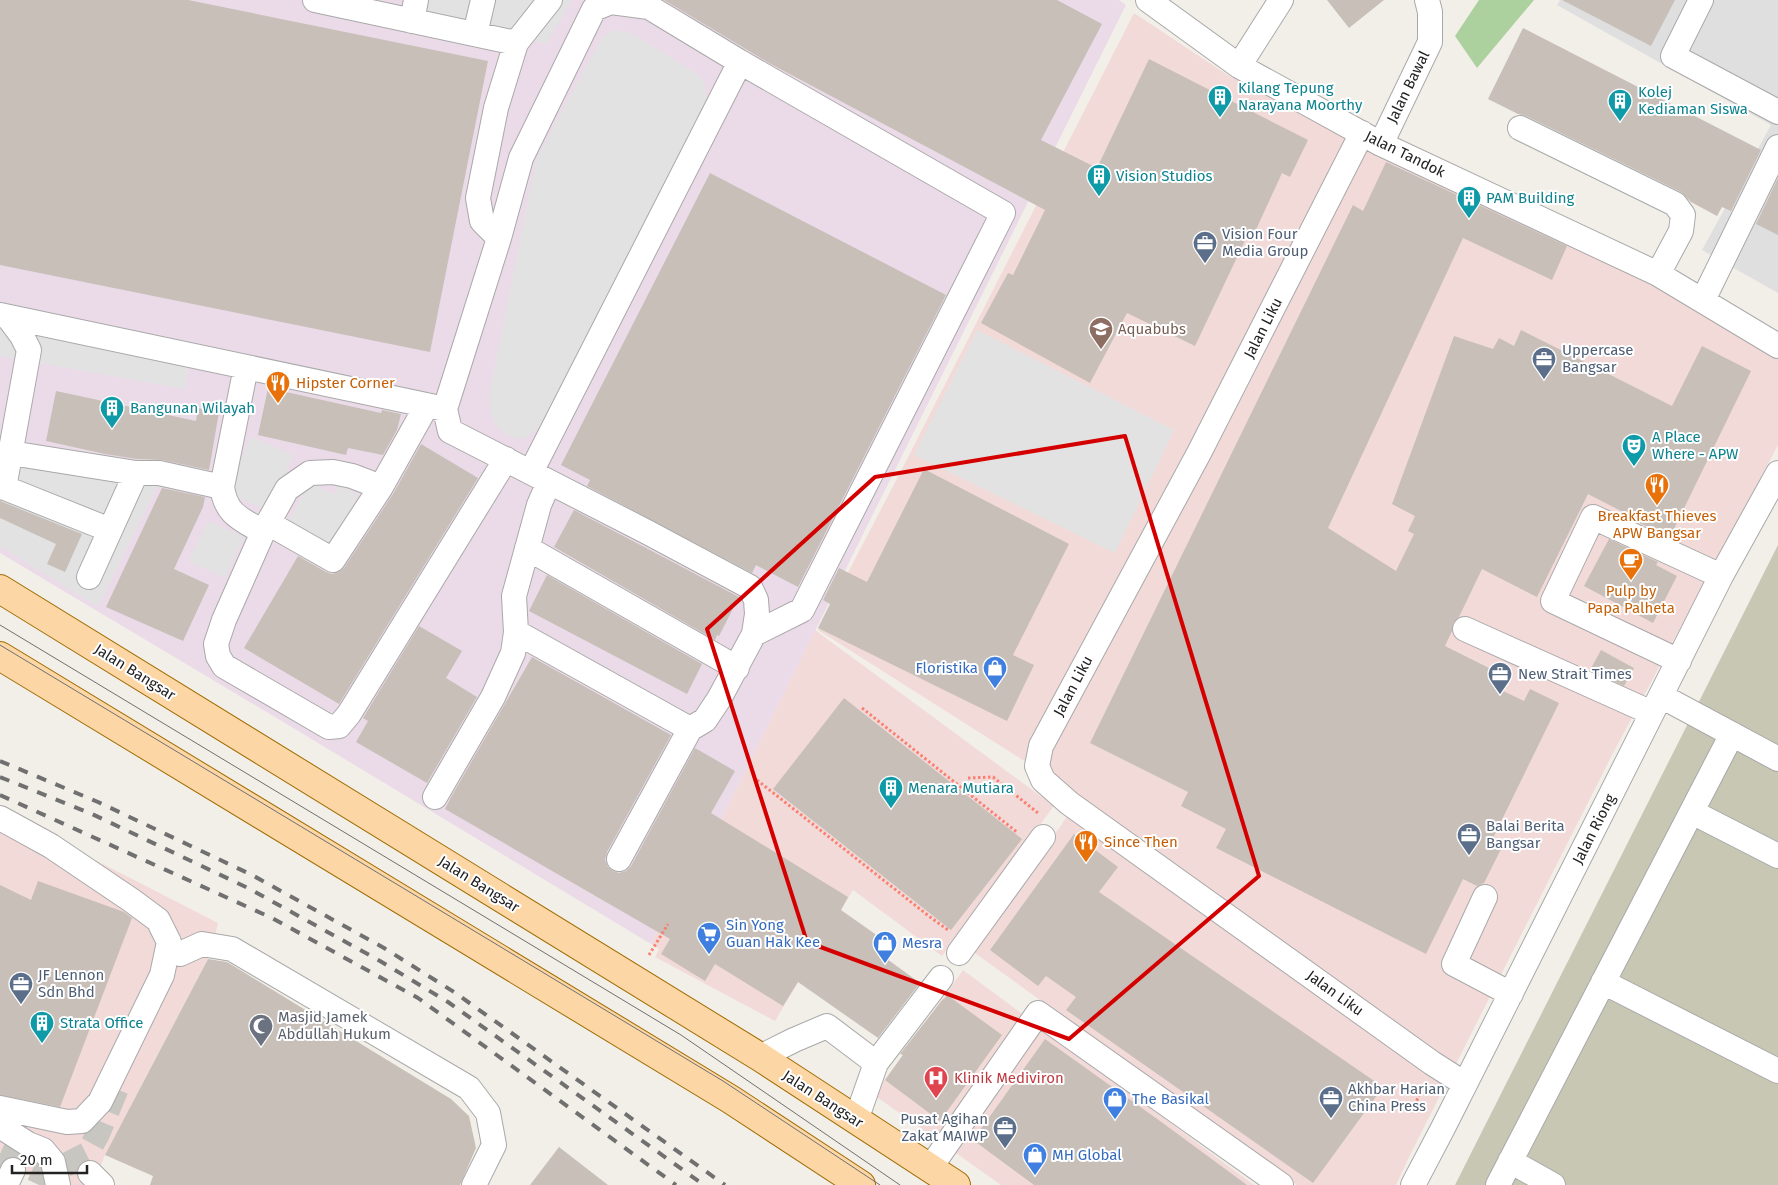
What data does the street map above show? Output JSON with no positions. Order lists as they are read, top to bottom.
{
  "streets": {
    "main road": ["Jalan Bangsar"],
    "street": [
      "Jalan Bawal",
      "Jalan Tandok",
      "Jalan Liku",
      "Jalan Riong"
    ]
  },
  "crossings": [
    ["Jalan Bawal", "Jalan Tandok"],
    ["Jalan Bawal", "Jalan Liku"],
    ["Jalan Tandok", "Jalan Liku"],
    ["Jalan Liku", "Jalan Riong"]
  ],
  "places": {
    "building": [
      "Kilang Tepung Narayana Moorthy",
      "Kolej Kediaman Siswa",
      "Vision Studios",
      "PAM Building",
      "Bangunan Wilayah",
      "Menara Mutiara",
      "Strata Office"
    ],
    "office": [
      "Vision Four Media Group",
      "Uppercase Bangsar",
      "New Strait Times",
      "Balai Berita Bangsar",
      "JF Lennon Sdn Bhd",
      "Akhbar Harian China Press",
      "Pusat Agihan Zakat MAIWP"
    ],
    "school or university": ["Aquabubs"],
    "restaurant": ["Hipster Corner", "Breakfast Thieves APW Bangsar", "Since Then"],
    "theatre": ["A Place Where - APW"],
    "cafe": ["Pulp by Papa Palheta"],
    "shop": [
      "Floristika",
      "Mesra",
      "The Basikal",
      "MH Global"
    ],
    "supermarket": ["Sin Yong Guan Hak Kee"],
    "mosque": ["Masjid Jamek Abdullah Hukum"],
    "hospital": ["Klinik Mediviron"]
  },
  "scale_bar": "20 m"
}
